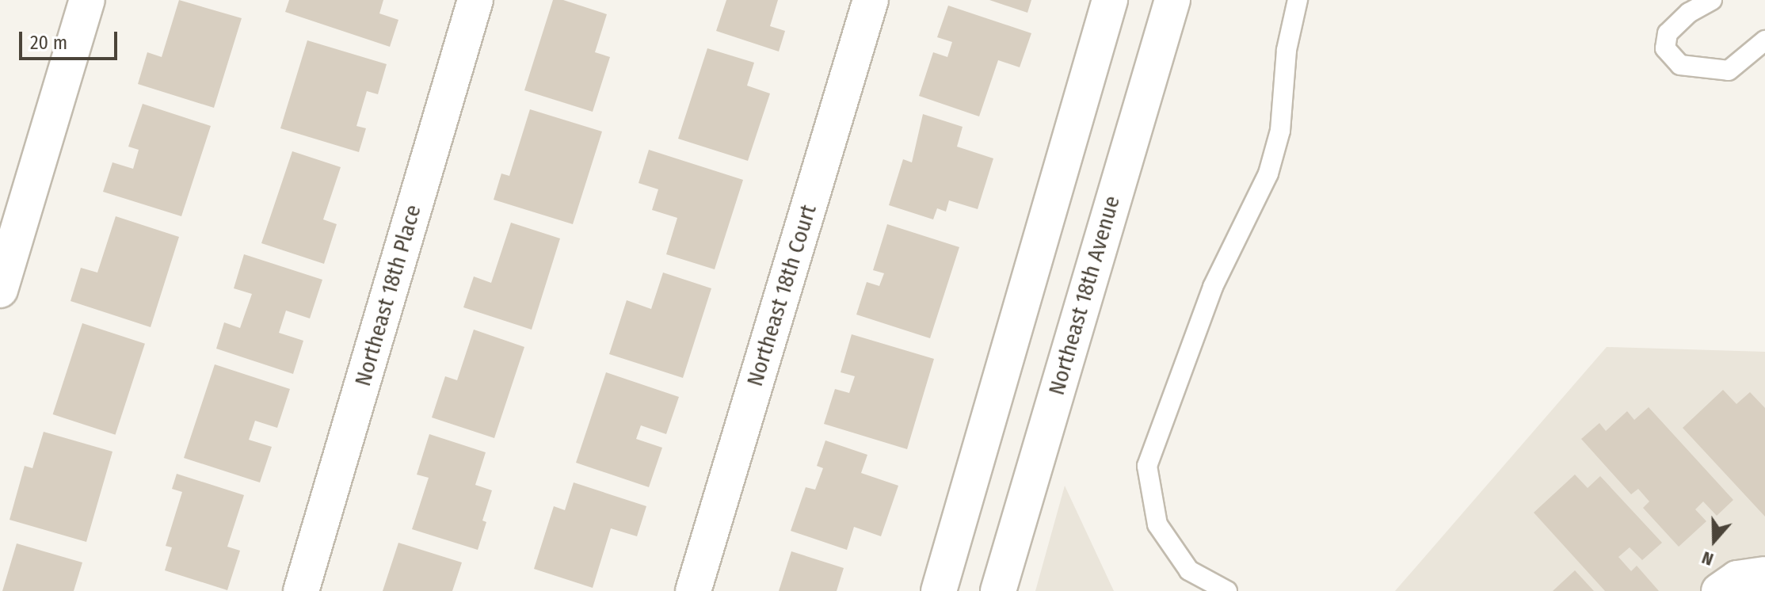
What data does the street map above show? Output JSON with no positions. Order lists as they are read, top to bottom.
{
  "streets": {
    "street": ["Northeast 18th Place", "Northeast 18th Court", "Northeast 18th Avenue"]
  },
  "scale_bar": "20 m",
  "north": "bottom"
}
